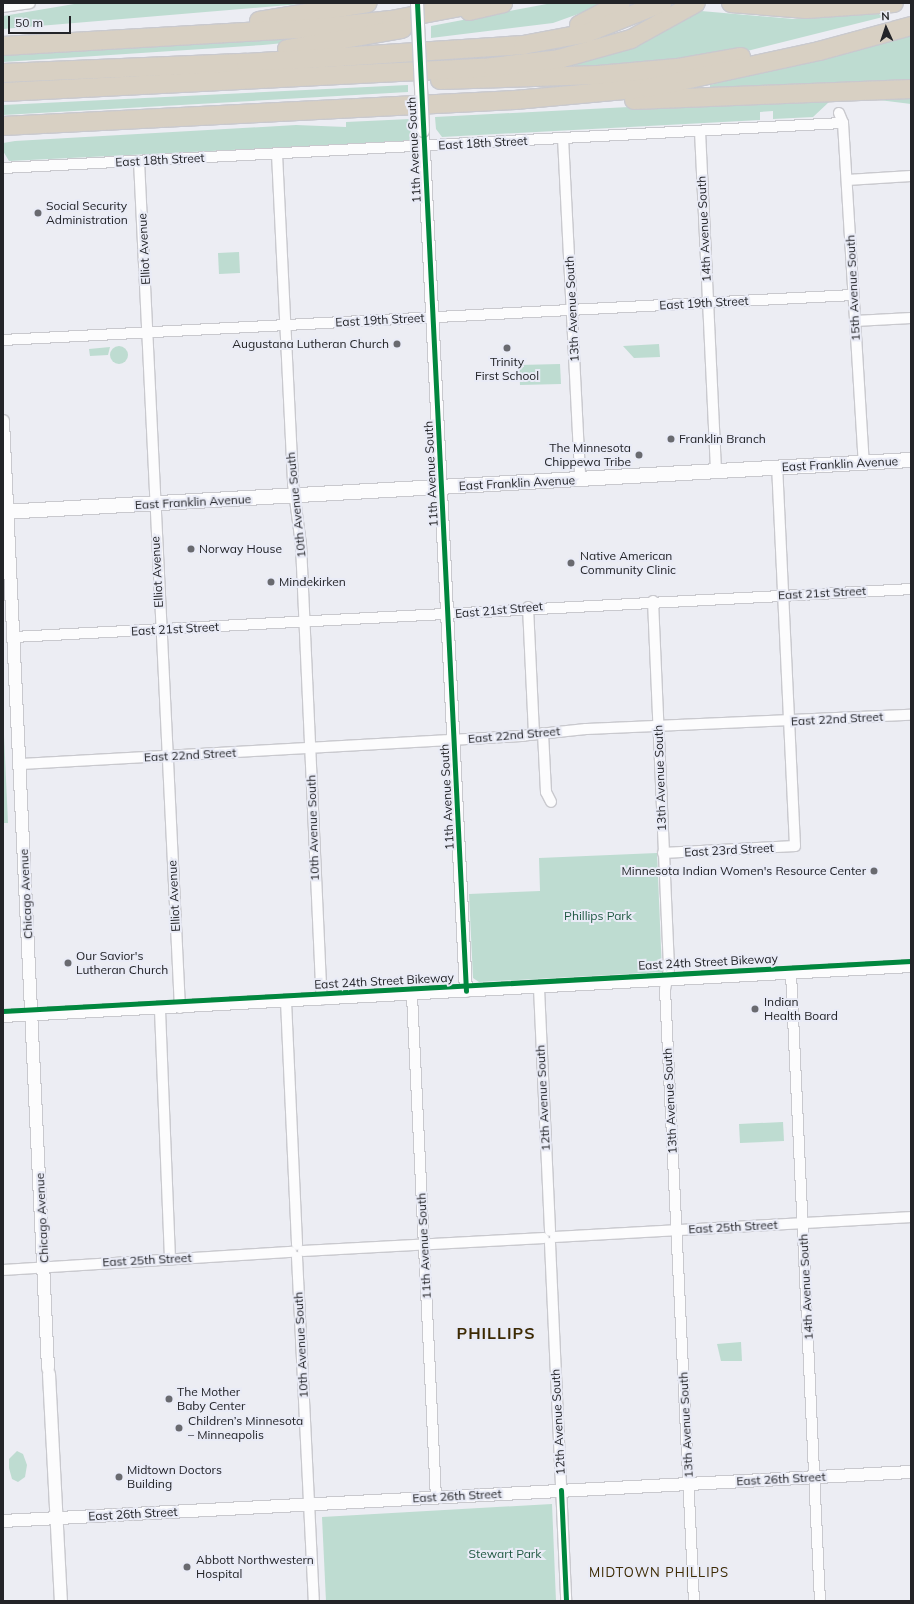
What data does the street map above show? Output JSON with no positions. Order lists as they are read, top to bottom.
{
  "streets": {
    "main road": ["East Franklin Avenue"],
    "street": [
      "East 18th Street",
      "11th Avenue South",
      "14th Avenue South",
      "Elliot Avenue",
      "15th Avenue South",
      "East 19th Street",
      "13th Avenue South",
      "10th Avenue South",
      "East 21st Street",
      "East 22nd Street",
      "East 23rd Street",
      "Chicago Avenue",
      "12th Avenue South",
      "East 25th Street",
      "East 26th Street"
    ],
    "cycle path": ["East 24th Street Bikeway"]
  },
  "crossings": [
    ["East 18th Street", "11th Avenue South"],
    ["East 18th Street", "14th Avenue South"],
    ["East 18th Street", "Elliot Avenue"],
    ["East 18th Street", "15th Avenue South"],
    ["East 18th Street", "13th Avenue South"],
    ["East 18th Street", "10th Avenue South"],
    ["11th Avenue South", "East 19th Street"],
    ["11th Avenue South", "East Franklin Avenue"],
    ["11th Avenue South", "East 21st Street"],
    ["11th Avenue South", "East 22nd Street"],
    ["11th Avenue South", "East 25th Street"],
    ["11th Avenue South", "East 26th Street"],
    ["14th Avenue South", "East 19th Street"],
    ["14th Avenue South", "East Franklin Avenue"],
    ["14th Avenue South", "East 25th Street"],
    ["14th Avenue South", "East 26th Street"],
    ["Elliot Avenue", "East 19th Street"],
    ["Elliot Avenue", "East Franklin Avenue"],
    ["Elliot Avenue", "East 21st Street"],
    ["Elliot Avenue", "East 22nd Street"],
    ["15th Avenue South", "East 19th Street"],
    ["15th Avenue South", "East Franklin Avenue"],
    ["East 19th Street", "13th Avenue South"],
    ["East 19th Street", "10th Avenue South"],
    ["13th Avenue South", "East Franklin Avenue"],
    ["13th Avenue South", "East 21st Street"],
    ["13th Avenue South", "East 22nd Street"],
    ["13th Avenue South", "East 23rd Street"],
    ["13th Avenue South", "East 25th Street"],
    ["13th Avenue South", "East 26th Street"],
    ["East Franklin Avenue", "10th Avenue South"],
    ["East Franklin Avenue", "Chicago Avenue"],
    ["10th Avenue South", "East 21st Street"],
    ["10th Avenue South", "East 22nd Street"],
    ["10th Avenue South", "East 25th Street"],
    ["10th Avenue South", "East 26th Street"],
    ["East 21st Street", "Chicago Avenue"],
    ["East 22nd Street", "East 23rd Street"],
    ["East 22nd Street", "Chicago Avenue"],
    ["Chicago Avenue", "East 25th Street"],
    ["Chicago Avenue", "East 26th Street"],
    ["12th Avenue South", "East 25th Street"],
    ["12th Avenue South", "East 26th Street"]
  ],
  "districts": ["PHILLIPS", "MIDTOWN PHILLIPS"],
  "parks": ["Phillips Park", "Stewart Park"],
  "places": [
    "Social Security Administration",
    "Augustana Lutheran Church",
    "Trinity First School",
    "Franklin Branch",
    "The Minnesota Chippewa Tribe",
    "Norway House",
    "Native American Community Clinic",
    "Mindekirken",
    "Minnesota Indian Women's Resource Center",
    "Our Savior's Lutheran Church",
    "Indian Health Board",
    "The Mother Baby Center",
    "Children’s Minnesota – Minneapolis",
    "Midtown Doctors Building",
    "Abbott Northwestern Hospital"
  ],
  "scale_bar": "50 m",
  "north": "top"
}
